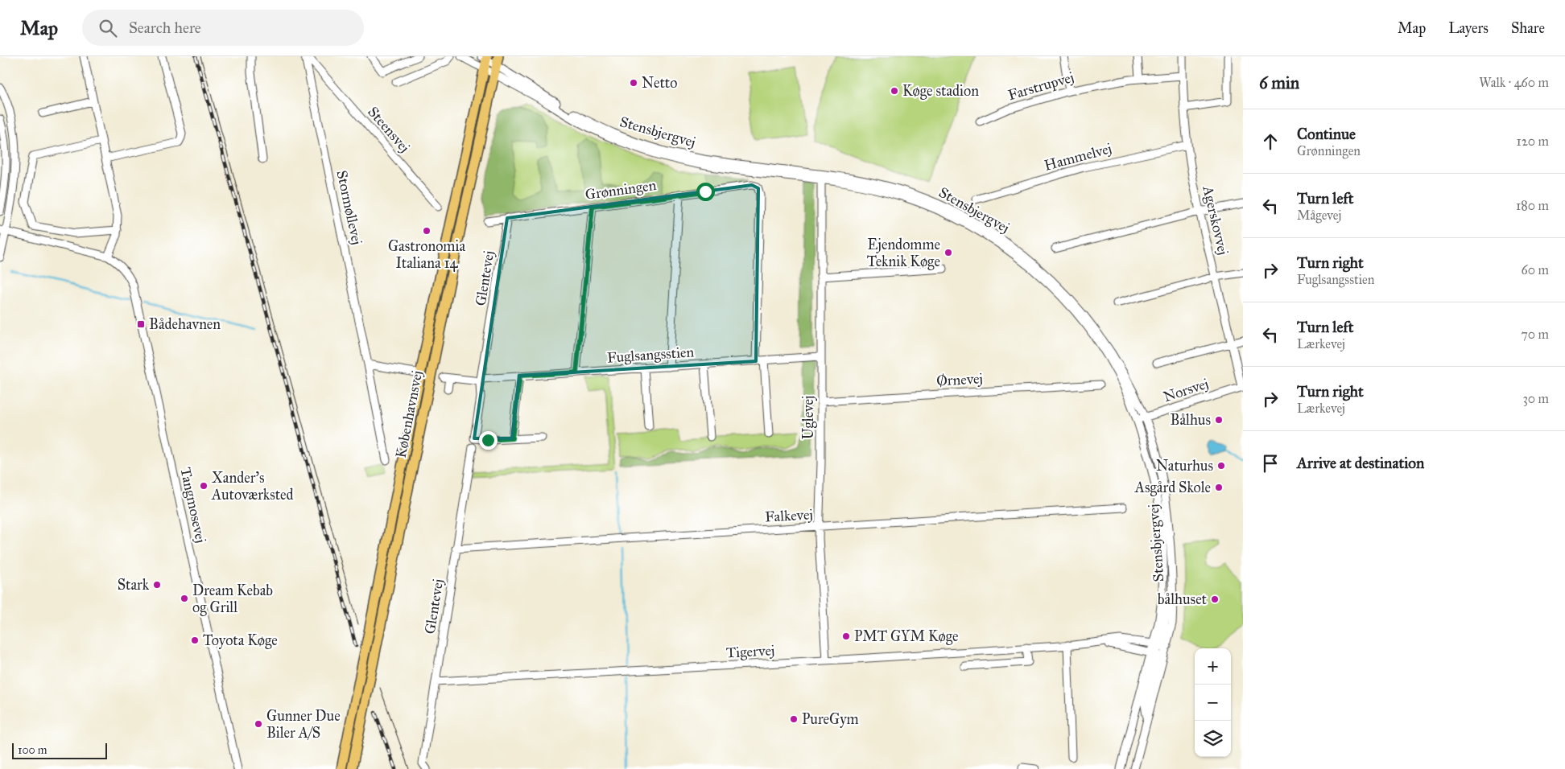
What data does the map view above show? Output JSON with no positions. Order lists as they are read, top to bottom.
{
  "streets": {
    "main road": ["Københavnsvej"],
    "street": [
      "Farstrupvej",
      "Steensvej",
      "Stensbjergvej",
      "Hammelvej",
      "Grønningen",
      "Stormøllevej",
      "Agerskovvej",
      "Glentevej",
      "Fuglsangsstien",
      "Ørnevej",
      "Norsvej",
      "Uglevej",
      "Tangmosevej",
      "Falkevej",
      "Tigervej"
    ]
  },
  "crossings": [
    ["Farstrupvej", "Agerskovvej"],
    ["Steensvej", "Stormøllevej"],
    ["Stensbjergvej", "Norsvej"],
    ["Stensbjergvej", "Københavnsvej"],
    ["Stensbjergvej", "Uglevej"],
    ["Stensbjergvej", "Tigervej"],
    ["Hammelvej", "Agerskovvej"],
    ["Grønningen", "Glentevej"],
    ["Grønningen", "Fuglsangsstien"],
    ["Agerskovvej", "Norsvej"],
    ["Glentevej", "Fuglsangsstien"],
    ["Glentevej", "Falkevej"],
    ["Glentevej", "Tigervej"],
    ["Fuglsangsstien", "Uglevej"],
    ["Ørnevej", "Uglevej"],
    ["Uglevej", "Falkevej"],
    ["Uglevej", "Tigervej"]
  ],
  "places": {
    "other": [
      "Netto",
      "Køge stadion",
      "Gastronomia Italiana 14",
      "Ejendomme Teknik Køge",
      "Bålhus",
      "Naturhus",
      "Xander's Autoværksted",
      "Asgård Skole",
      "Stark",
      "Dream Kebab og Grill",
      "bålhuset",
      "PMT GYM Køge",
      "Toyota Køge",
      "PureGym",
      "Gunner Due Biler A/S"
    ],
    "transit": ["Bådehavnen"]
  },
  "scale_bar": "100 m",
  "page": {
    "header": "Map",
    "search": "Search here",
    "nav": ["Map", "Layers", "Share"],
    "heading": ["6 min", "Walk · 460 m"],
    "list": [
      ["Continue", "Grønningen", "120 m"],
      ["Turn left", "Mågevej", "180 m"],
      ["Turn right", "Fuglsangsstien", "60 m"],
      ["Turn left", "Lærkevej", "70 m"],
      ["Turn right", "Lærkevej", "30 m"],
      "Arrive at destination"
    ],
    "map_buttons": ["+", "−"],
    "scale": "100 m"
  }
}
